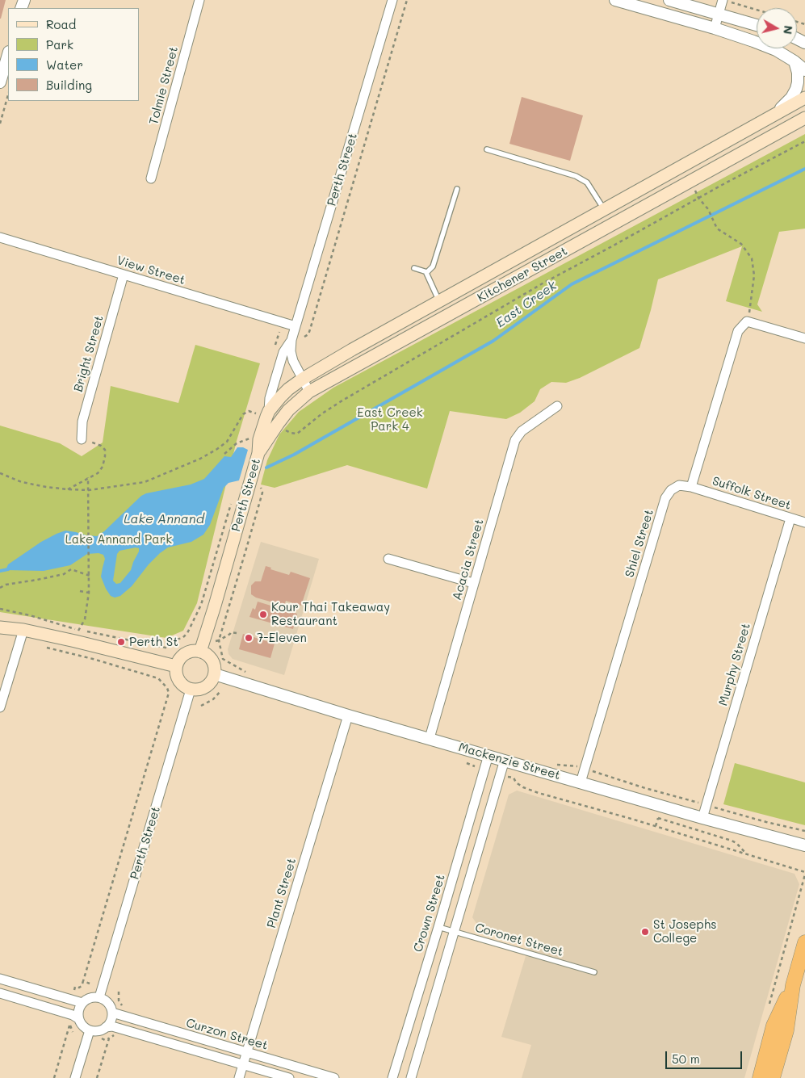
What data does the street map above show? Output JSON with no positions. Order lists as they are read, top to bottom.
{
  "streets": {
    "main road": ["Perth Street", "Kitchener Street"],
    "street": [
      "Tolmie Street",
      "View Street",
      "Bright Street",
      "Suffolk Street",
      "Shiel Street",
      "Acacia Street",
      "Murphy Street",
      "Mackenzie Street",
      "Plant Street",
      "Crown Street",
      "Curzon Street"
    ],
    "lane": ["Coronet Street"]
  },
  "crossings": [
    ["Perth Street", "View Street"],
    ["Perth Street", "Kitchener Street"],
    ["Perth Street", "Mackenzie Street"],
    ["Perth Street", "Curzon Street"],
    ["View Street", "Bright Street"],
    ["Suffolk Street", "Shiel Street"],
    ["Suffolk Street", "Murphy Street"],
    ["Shiel Street", "Mackenzie Street"],
    ["Acacia Street", "Mackenzie Street"],
    ["Murphy Street", "Mackenzie Street"],
    ["Mackenzie Street", "Plant Street"],
    ["Mackenzie Street", "Crown Street"],
    ["Plant Street", "Curzon Street"],
    ["Crown Street", "Coronet Street"]
  ],
  "water": ["East Creek", "Lake Annand"],
  "parks": ["East Creek Park 4", "Lake Annand Park"],
  "places": [
    "Kour Thai Takeaway Restaurant",
    "7-Eleven",
    "Perth St",
    "St Josephs College"
  ],
  "legend": [
    "Road",
    "Park",
    "Water",
    "Building"
  ],
  "scale_bar": "50 m",
  "north": "right"
}
